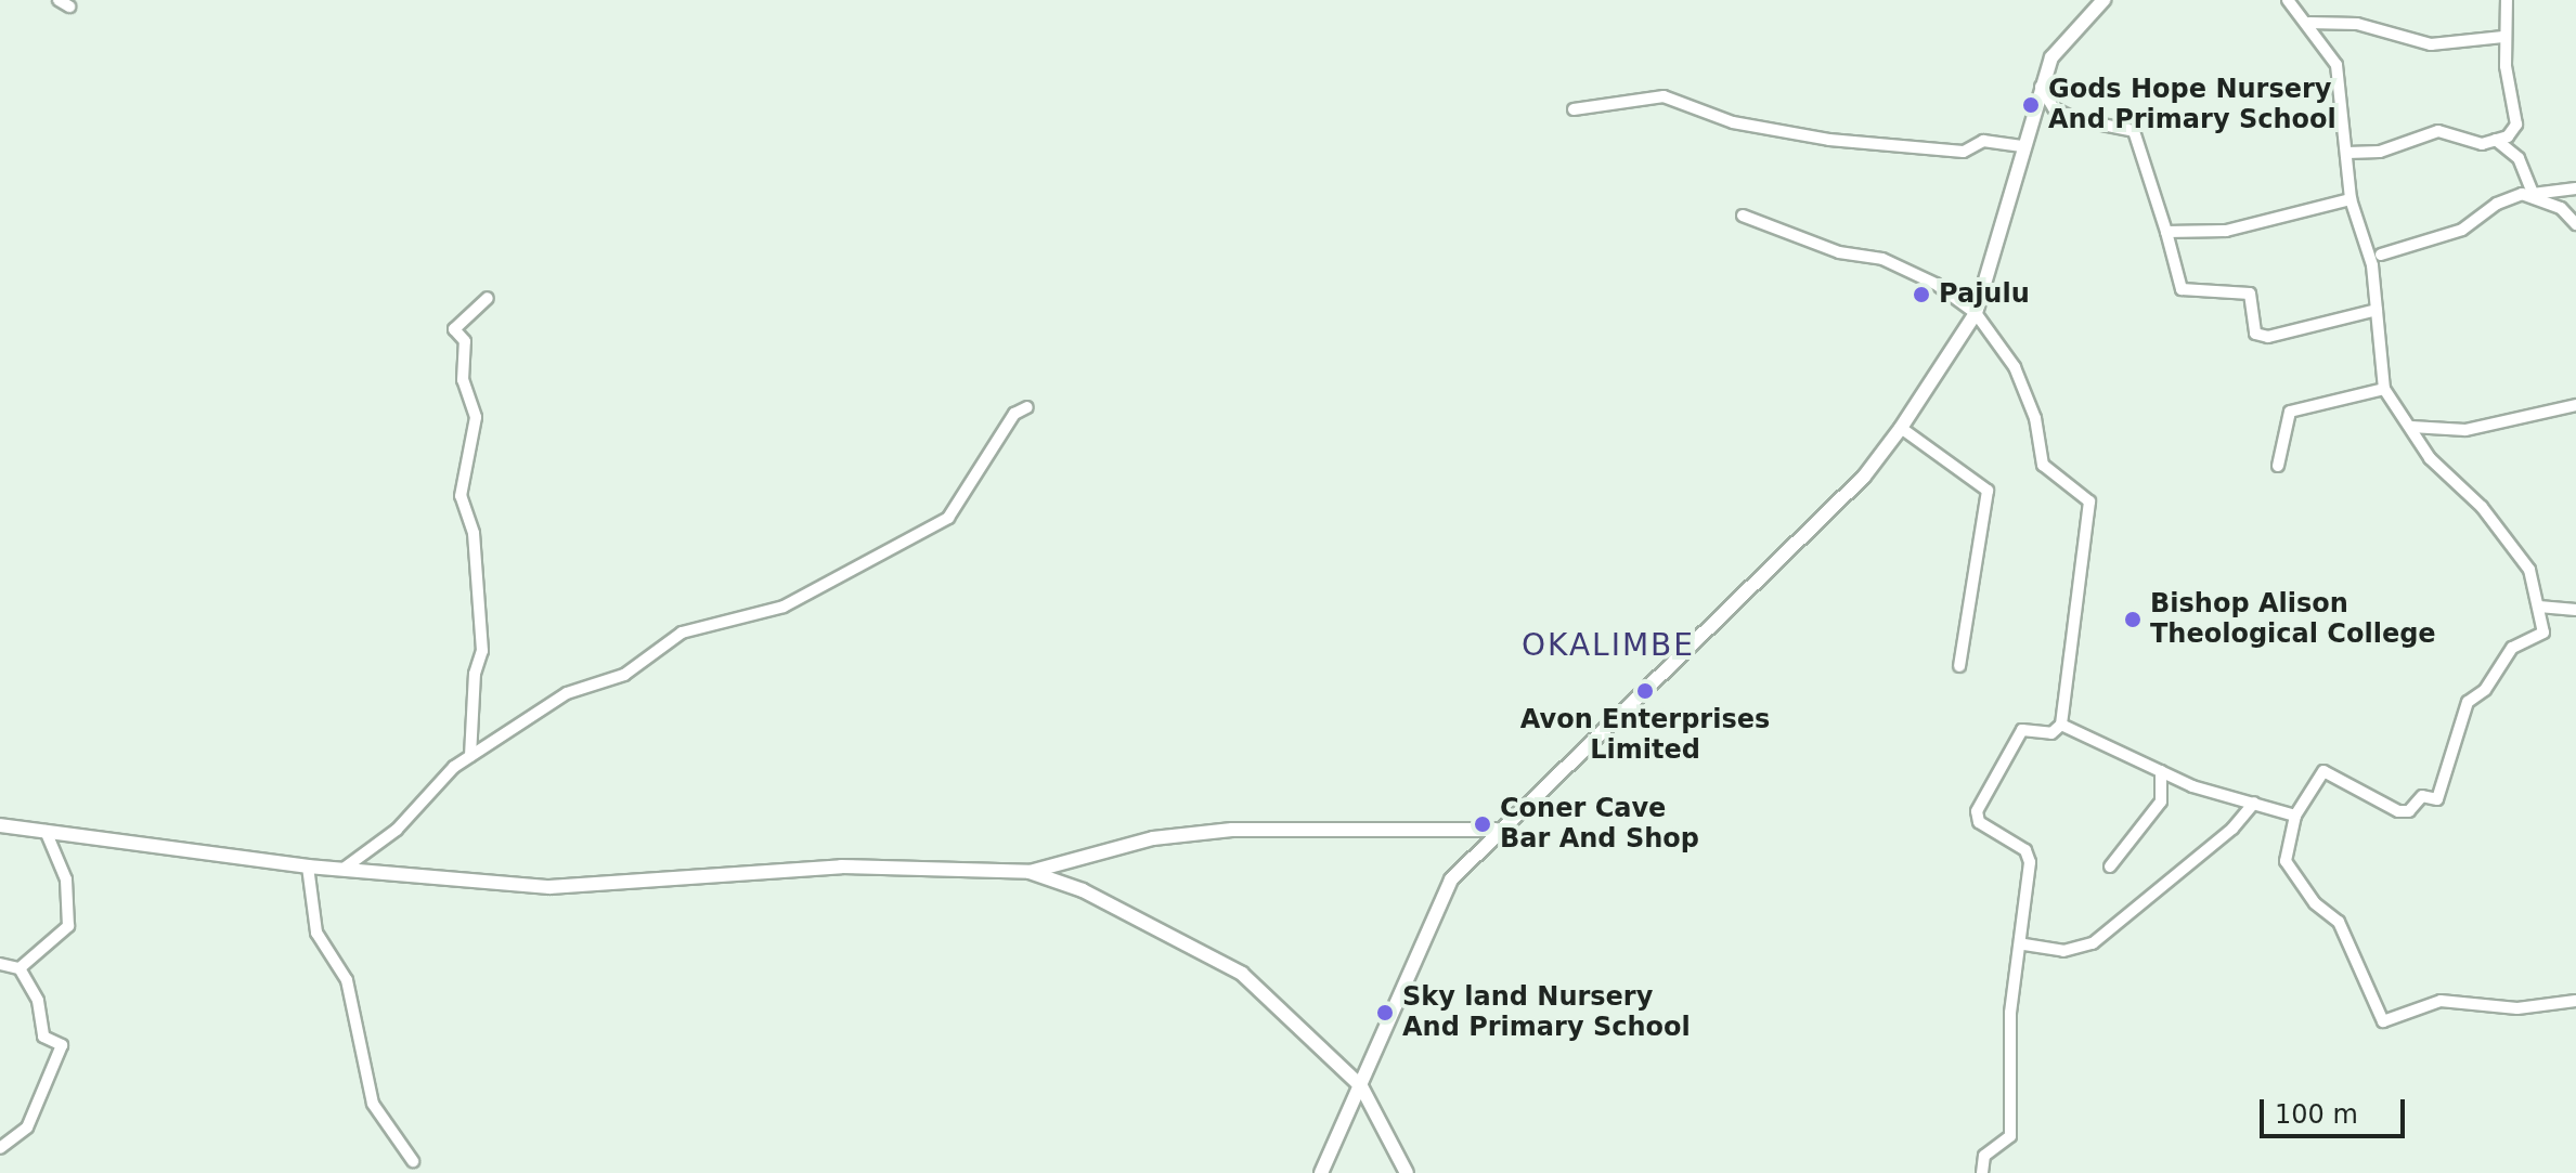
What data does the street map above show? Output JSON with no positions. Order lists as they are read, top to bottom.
{
  "districts": ["OKALIMBE"],
  "places": [
    "Gods Hope Nursery And Primary School",
    "Pajulu",
    "Bishop Alison Theological College",
    "Avon Enterprises Limited",
    "Coner Cave Bar And Shop",
    "Sky land Nursery And Primary School"
  ],
  "scale_bar": "100 m"
}
